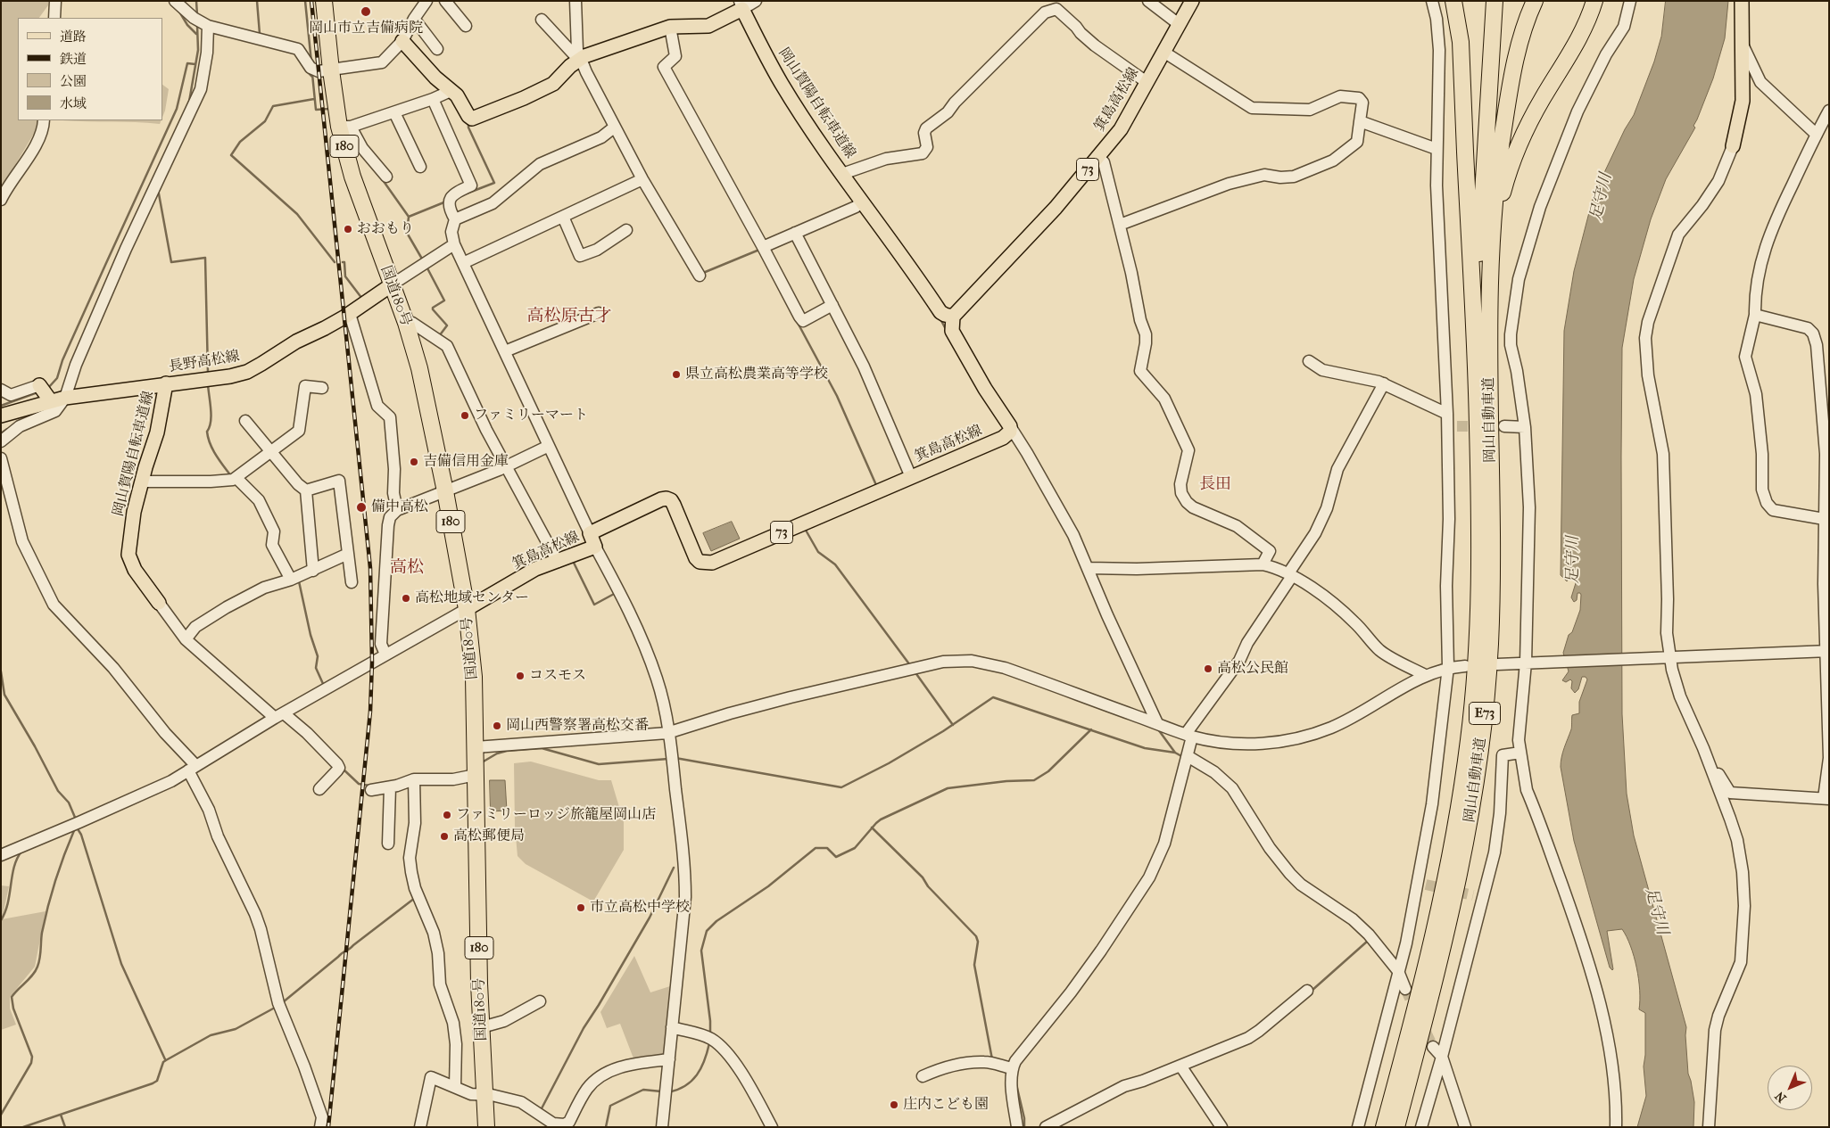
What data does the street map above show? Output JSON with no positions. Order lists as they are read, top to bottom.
{
  "streets": {
    "highway": [
      "180",
      "国道180号",
      "岡山自動車道",
      "E73"
    ],
    "main road": [
      "箕島高松線",
      "岡山賀陽自転車道線",
      "73",
      "長野高松線"
    ]
  },
  "crossings": [
    ["箕島高松線", "岡山賀陽自転車道線"],
    ["箕島高松線", "国道180号"],
    ["岡山賀陽自転車道線", "長野高松線"],
    ["国道180号", "長野高松線"]
  ],
  "districts": ["高松原古才", "長田", "高松"],
  "water": ["足守川"],
  "places": [
    "岡山市立吉備病院",
    "おおもり",
    "県立高松農業高等学校",
    "ファミリーマート",
    "吉備信用金庫",
    "備中高松",
    "高松地域センター",
    "高松公民館",
    "コスモス",
    "岡山西警察署高松交番",
    "ファミリーロッジ旅籠屋岡山店",
    "高松郵便局",
    "市立高松中学校",
    "庄内こども園"
  ],
  "legend": [
    "道路",
    "鉄道",
    "公園",
    "水域"
  ],
  "north": "bottom left"
}
